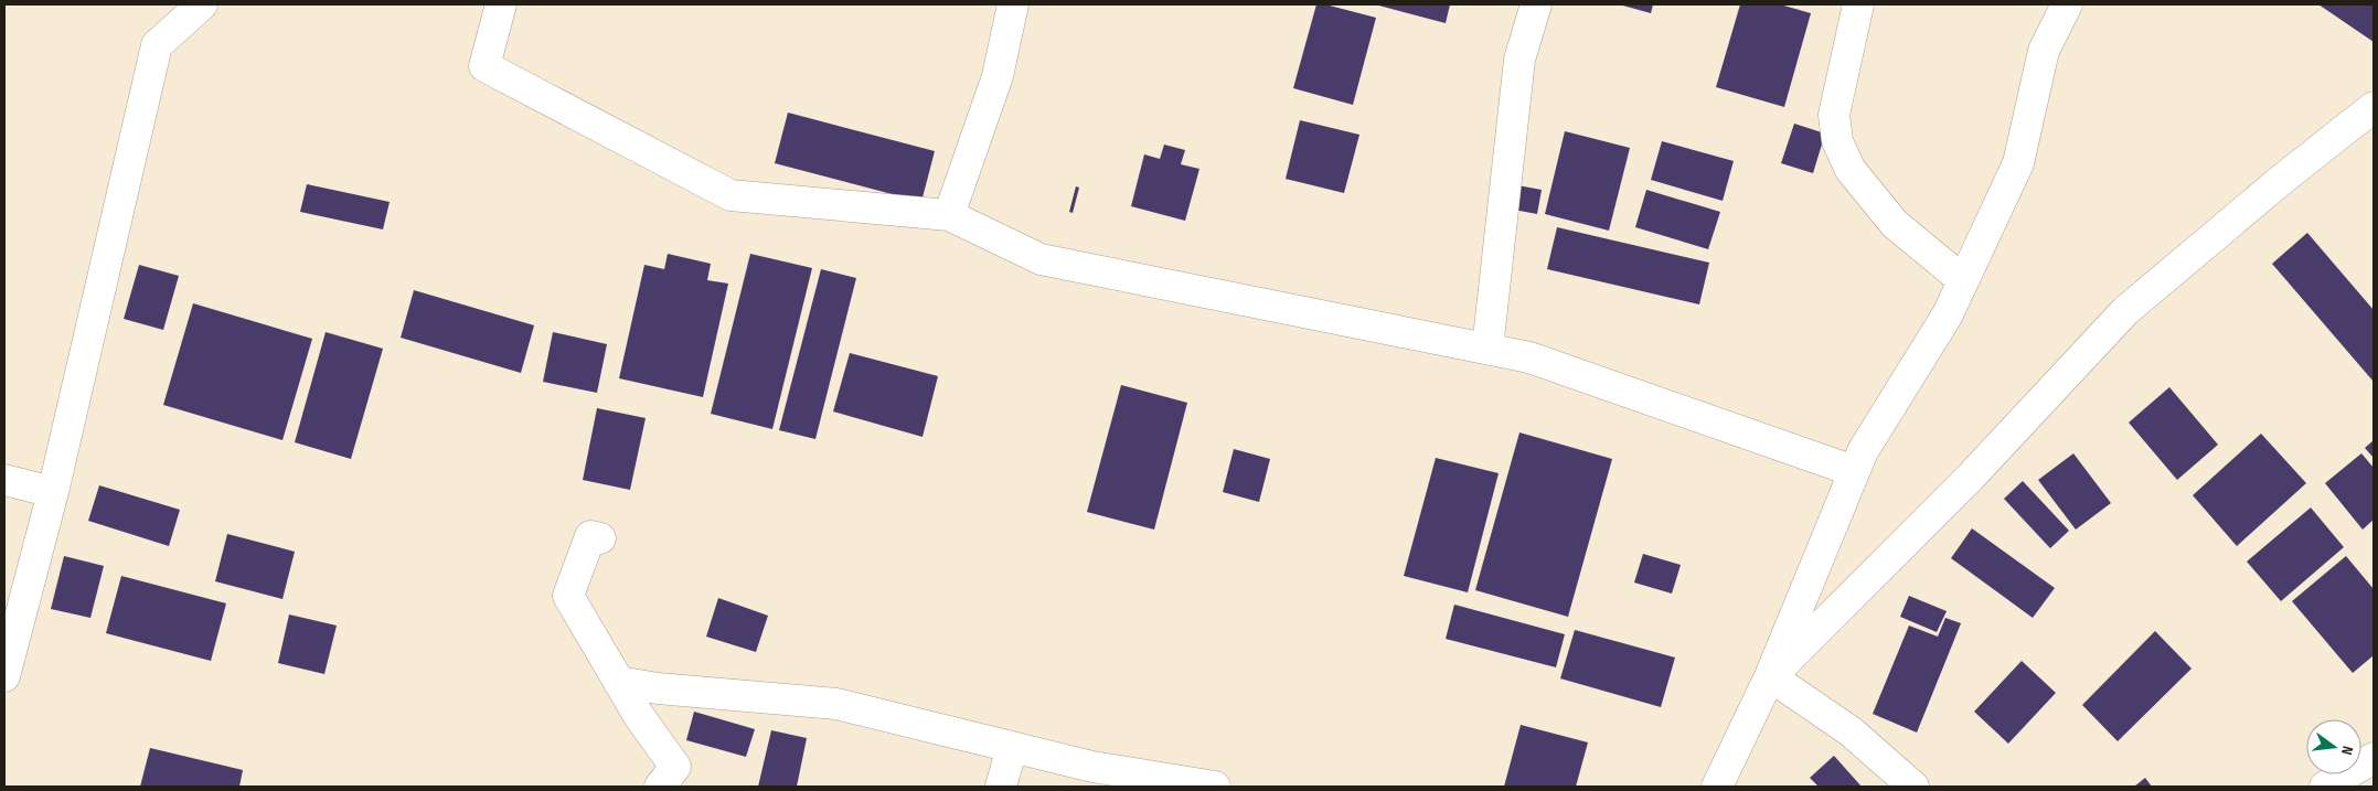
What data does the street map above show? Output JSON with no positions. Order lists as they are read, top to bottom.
{
  "north": "right"
}
